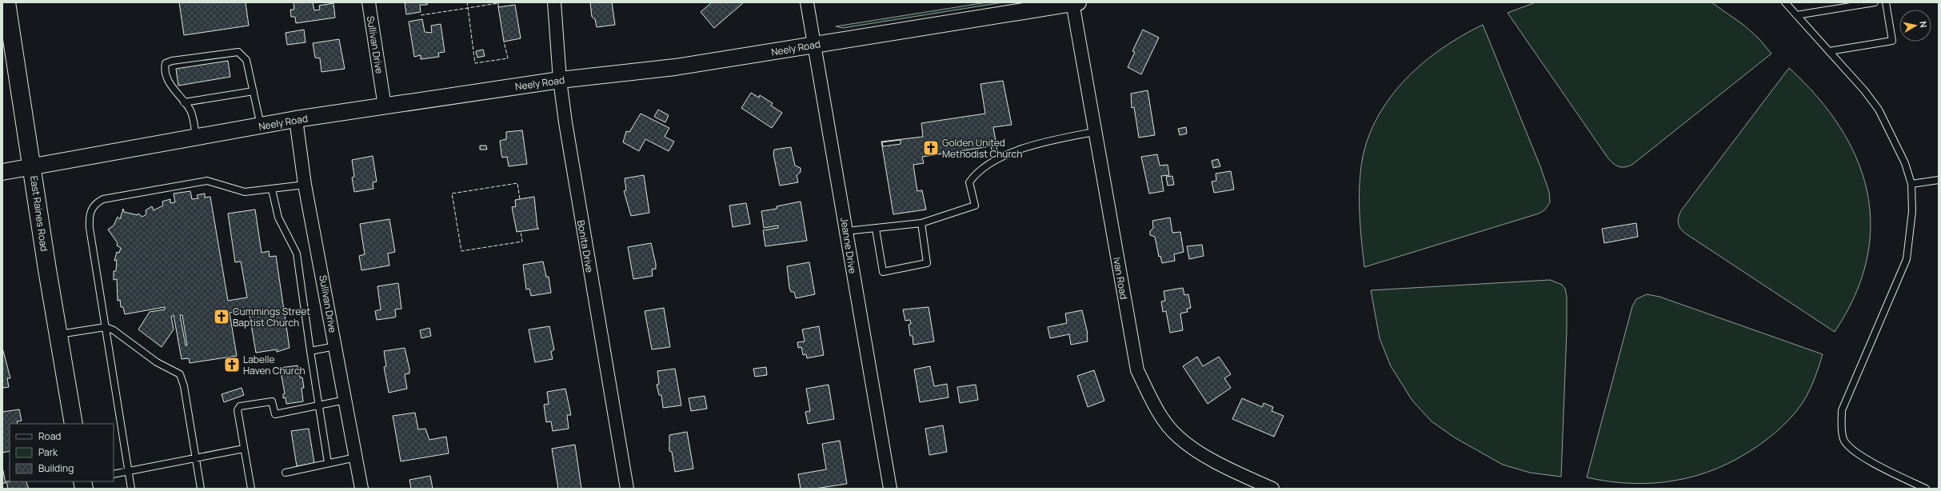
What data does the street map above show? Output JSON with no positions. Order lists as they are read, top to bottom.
{
  "streets": {
    "main road": ["East Raines Road"],
    "street": [
      "Sullivan Drive",
      "Neely Road",
      "Jeanne Drive",
      "Bonita Drive",
      "Ivan Road"
    ]
  },
  "crossings": [
    ["Sullivan Drive", "Neely Road"],
    ["Neely Road", "East Raines Road"],
    ["Neely Road", "Jeanne Drive"],
    ["Neely Road", "Bonita Drive"],
    ["Neely Road", "Ivan Road"]
  ],
  "places": {
    "church": ["Golden United Methodist Church", "Cummings Street Baptist Church", "Labelle Haven Church"]
  },
  "legend": ["Road", "Park", "Building"],
  "north": "right"
}
